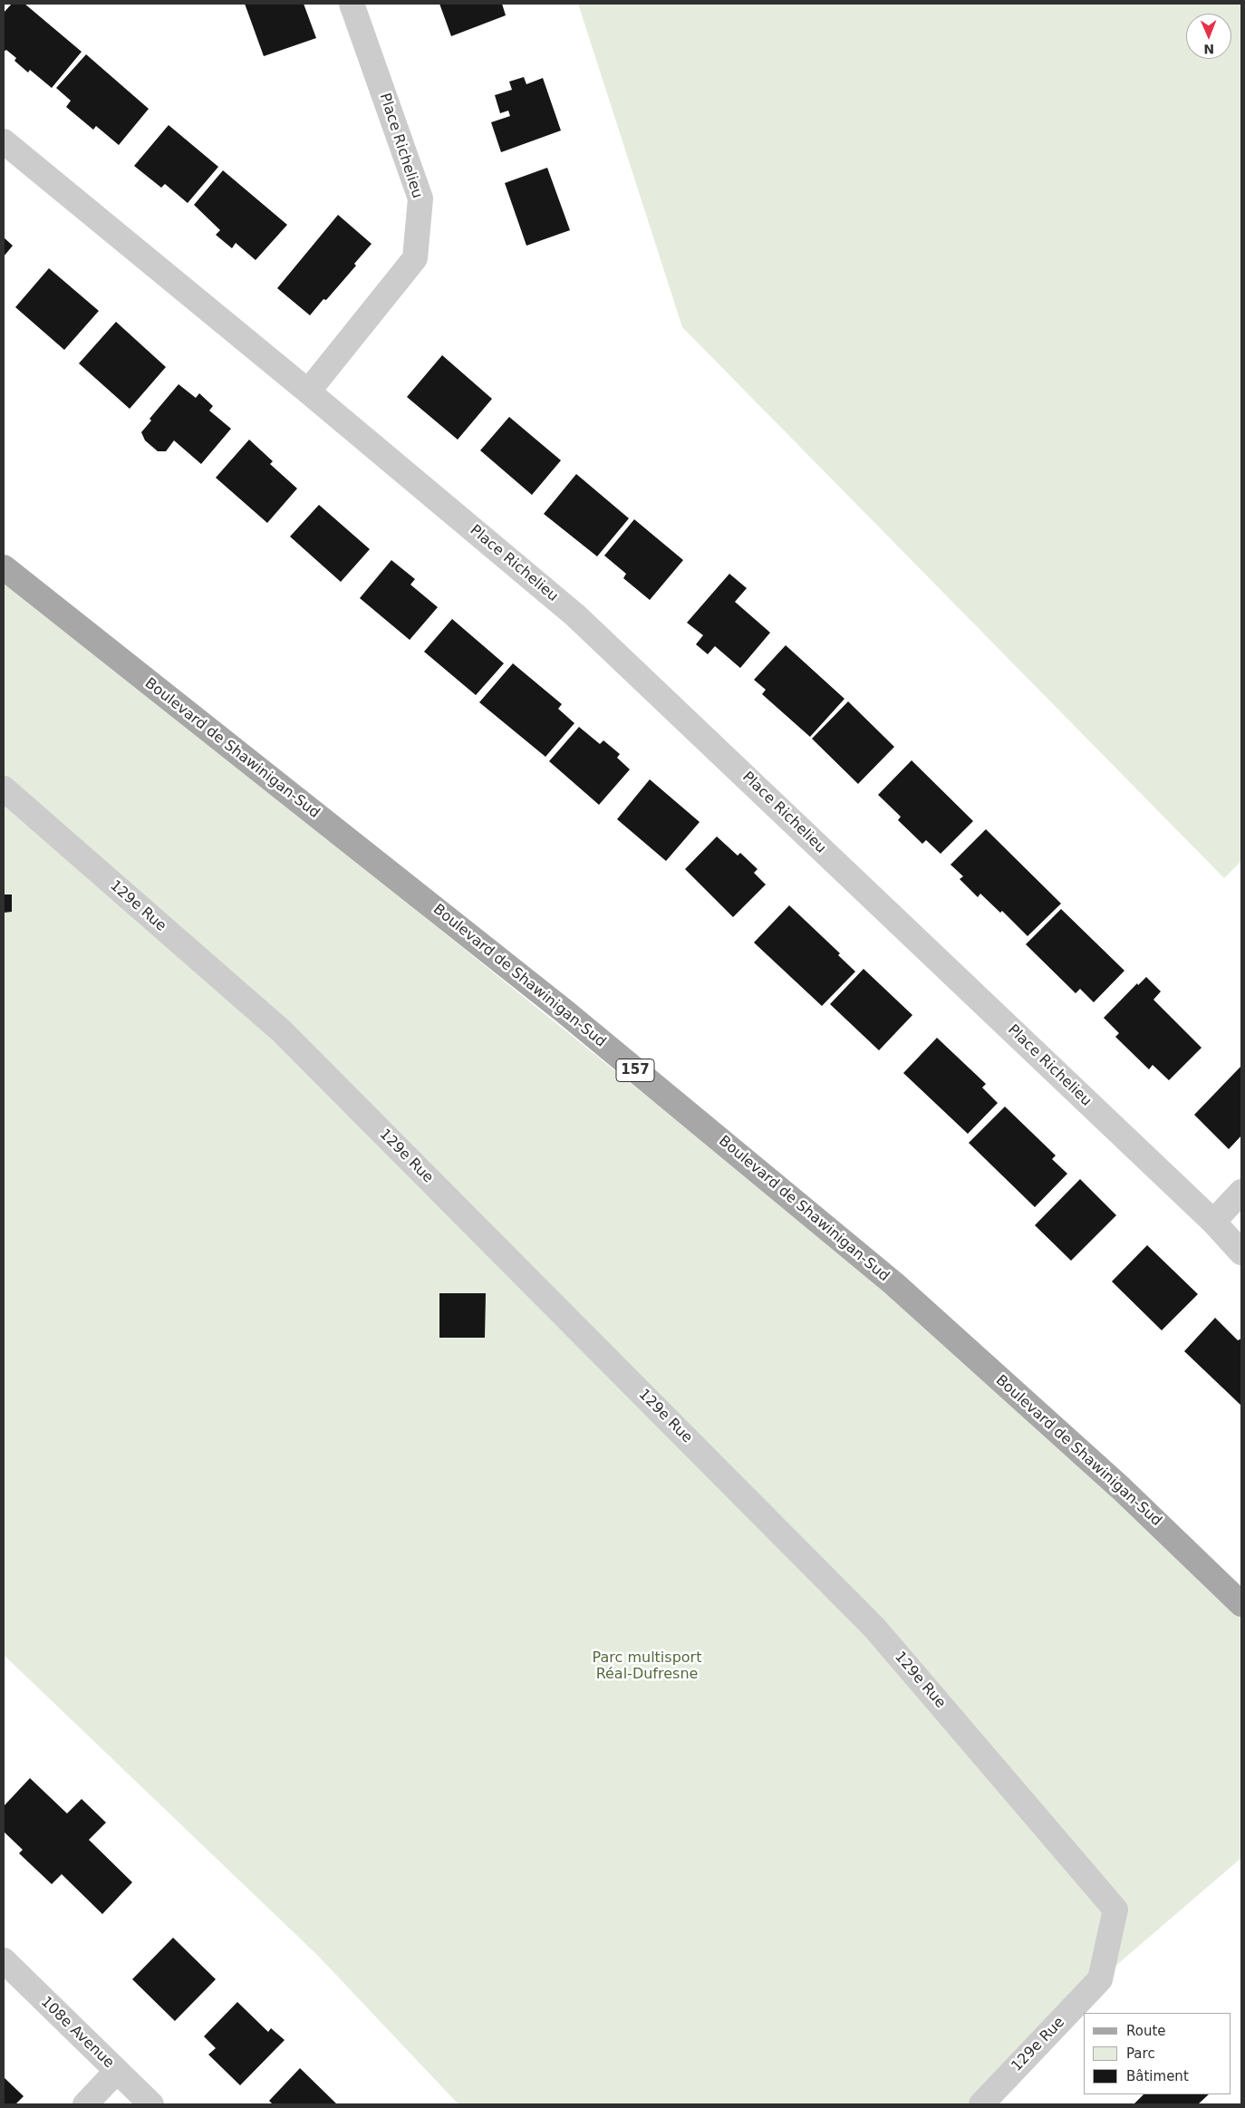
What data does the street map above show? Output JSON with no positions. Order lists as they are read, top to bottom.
{
  "streets": {
    "main road": ["Boulevard de Shawinigan-Sud", "157"],
    "street": ["Place Richelieu", "129e Rue", "108e Avenue"]
  },
  "parks": ["Parc multisport Réal-Dufresne"],
  "legend": ["Route", "Parc", "Bâtiment"],
  "north": "bottom"
}
